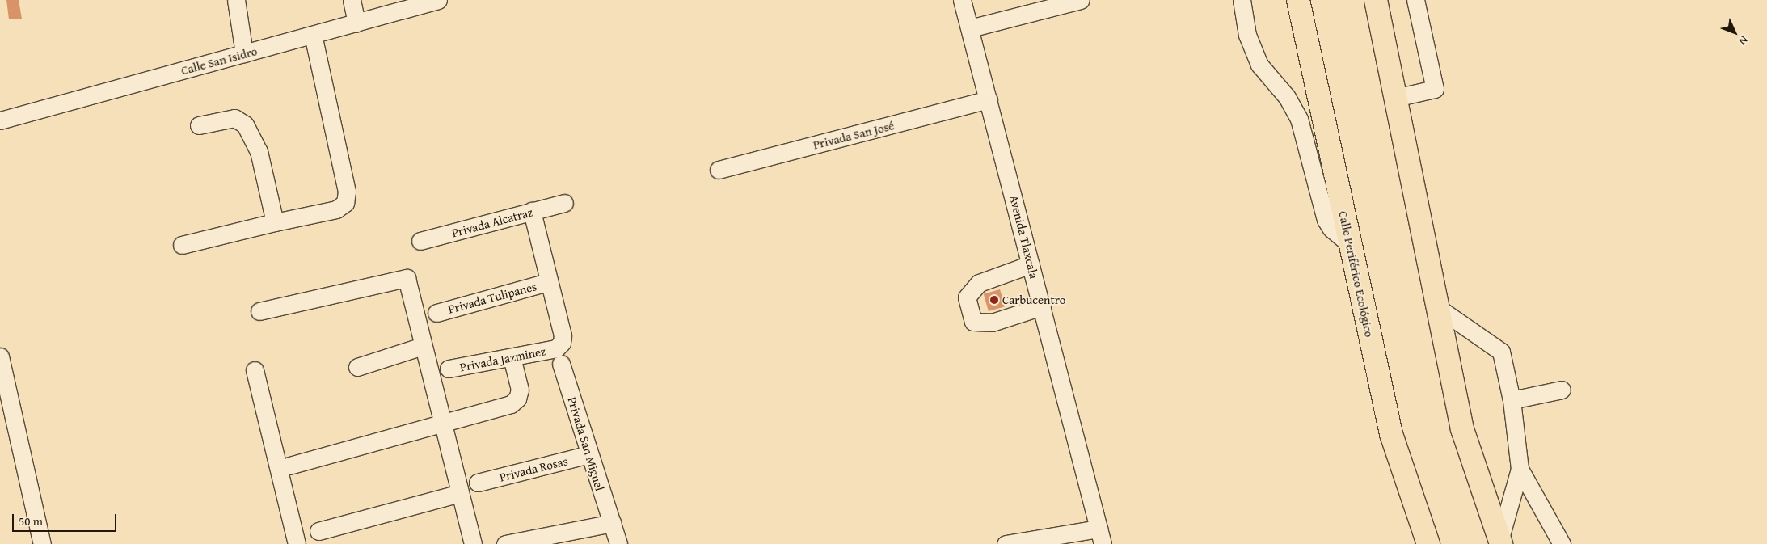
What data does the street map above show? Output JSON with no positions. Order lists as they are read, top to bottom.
{
  "streets": {
    "highway": ["Calle Periférico Ecológico"],
    "street": [
      "Calle San Isidro",
      "Privada San José",
      "Privada Alcatraz",
      "Avenida Tlaxcala",
      "Privada Tulipanes",
      "Privada Jazminez",
      "Privada San Miguel",
      "Privada Rosas"
    ]
  },
  "crossings": [
    ["Privada San José", "Avenida Tlaxcala"],
    ["Privada Jazminez", "Privada San Miguel"],
    ["Privada San Miguel", "Privada Rosas"]
  ],
  "places": ["Carbucentro"],
  "scale_bar": "50 m",
  "north": "bottom right"
}
